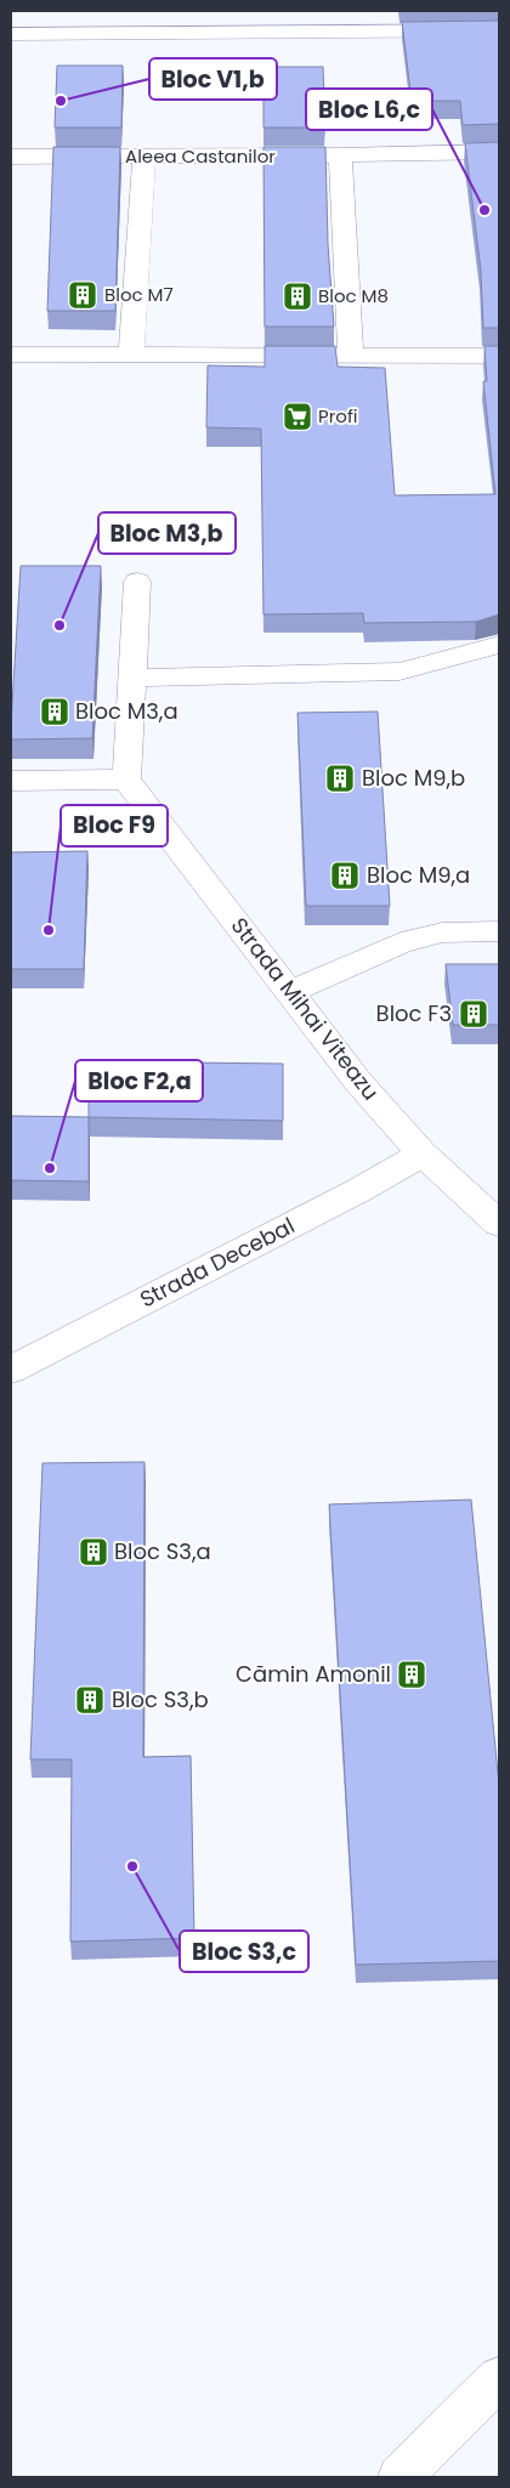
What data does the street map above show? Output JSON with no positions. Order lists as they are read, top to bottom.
{
  "streets": {
    "street": ["Aleea Castanilor", "Strada Mihai Viteazu", "Strada Decebal"]
  },
  "crossings": [
    ["Strada Mihai Viteazu", "Strada Decebal"]
  ],
  "places": {
    "other": [
      "Bloc V1,b",
      "Bloc L6,c",
      "Bloc M3,b",
      "Bloc F9",
      "Bloc F2,a",
      "Bloc S3,c"
    ],
    "building": [
      "Bloc M7",
      "Bloc M8",
      "Bloc M3,a",
      "Bloc M9,b",
      "Bloc M9,a",
      "Bloc F3",
      "Bloc S3,a",
      "Cămin Amonil",
      "Bloc S3,b"
    ],
    "supermarket": ["Profi"]
  }
}
